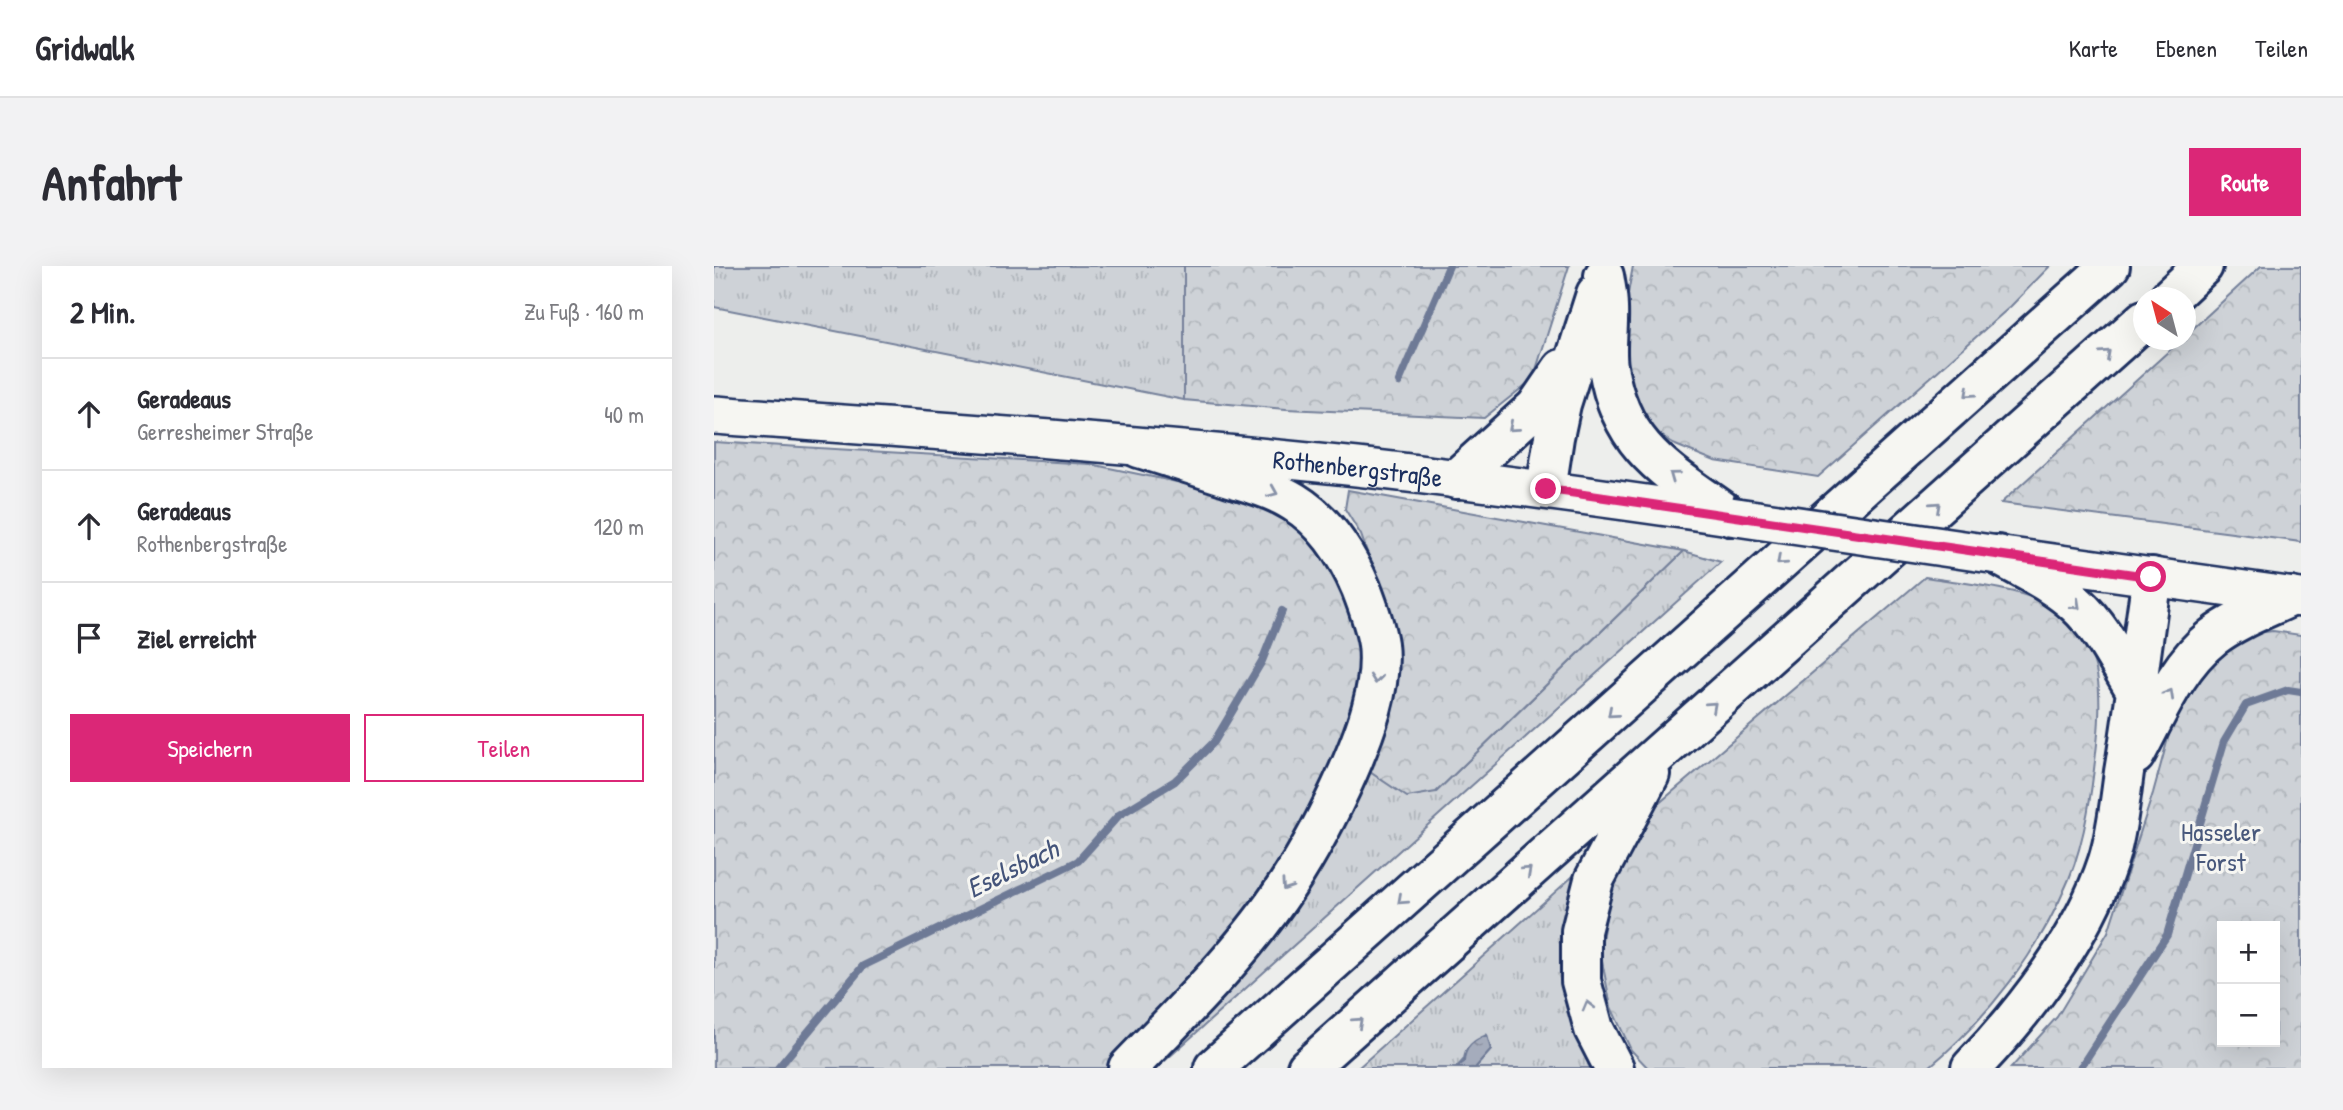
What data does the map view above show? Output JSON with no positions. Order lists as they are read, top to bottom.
{
  "streets": {
    "main road": ["Rothenbergstraße"]
  },
  "water": ["Eselsbach"],
  "parks": ["Hasseler Forst"],
  "north": "top left",
  "page": {
    "header": "Gridwalk",
    "nav": ["Karte", "Ebenen", "Teilen"],
    "buttons": [
      "Route",
      ["Speichern", "Teilen"]
    ],
    "title": "Anfahrt",
    "heading": ["2 Min.", "Zu Fuß · 160 m"],
    "list": [
      ["Geradeaus", "Gerresheimer Straße", "40 m"],
      ["Geradeaus", "Rothenbergstraße", "120 m"],
      "Ziel erreicht"
    ],
    "map_buttons": ["+", "−"]
  }
}
